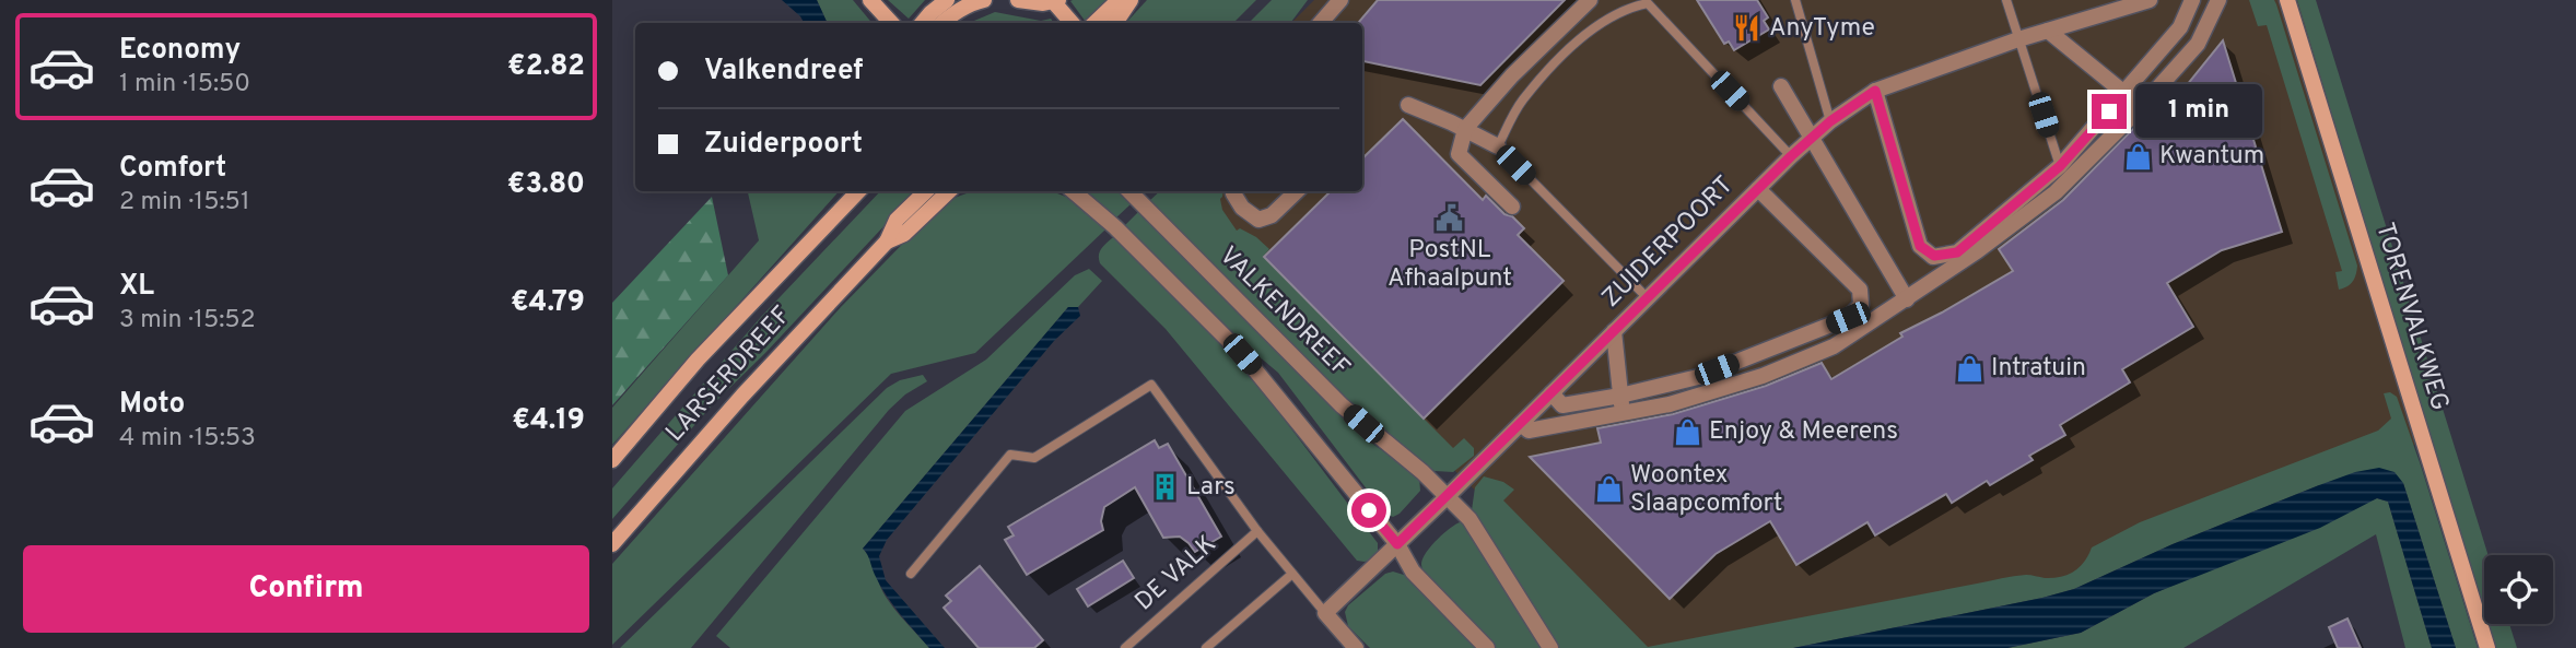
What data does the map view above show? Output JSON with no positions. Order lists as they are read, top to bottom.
{
  "streets": {
    "main road": ["TORENVALKWEG", "LARSERDREEF"],
    "street": ["ZUIDERPOORT", "VALKENDREEF"],
    "lane": ["DE VALK"]
  },
  "crossings": [
    ["ZUIDERPOORT", "VALKENDREEF"]
  ],
  "places": {
    "restaurant": ["AnyTyme"],
    "shop": [
      "Kwantum",
      "Intratuin",
      "Enjoy & Meerens",
      "Woontex Slaapcomfort"
    ],
    "public building": ["PostNL Afhaalpunt"],
    "building": ["Lars"]
  },
  "page": {
    "list": [
      {
        "name": "Economy",
        "note": "1 min · 15:50",
        "value": "€2.82"
      },
      {
        "name": "Comfort",
        "note": "2 min · 15:51",
        "value": "€3.80"
      },
      {
        "name": "XL",
        "note": "3 min · 15:52",
        "value": "€4.79"
      },
      {
        "name": "Moto",
        "note": "4 min · 15:53",
        "value": "€4.19"
      }
    ],
    "banner": ["Valkendreef", "Zuiderpoort"],
    "bubble": "1 min",
    "buttons": "Confirm"
  }
}
